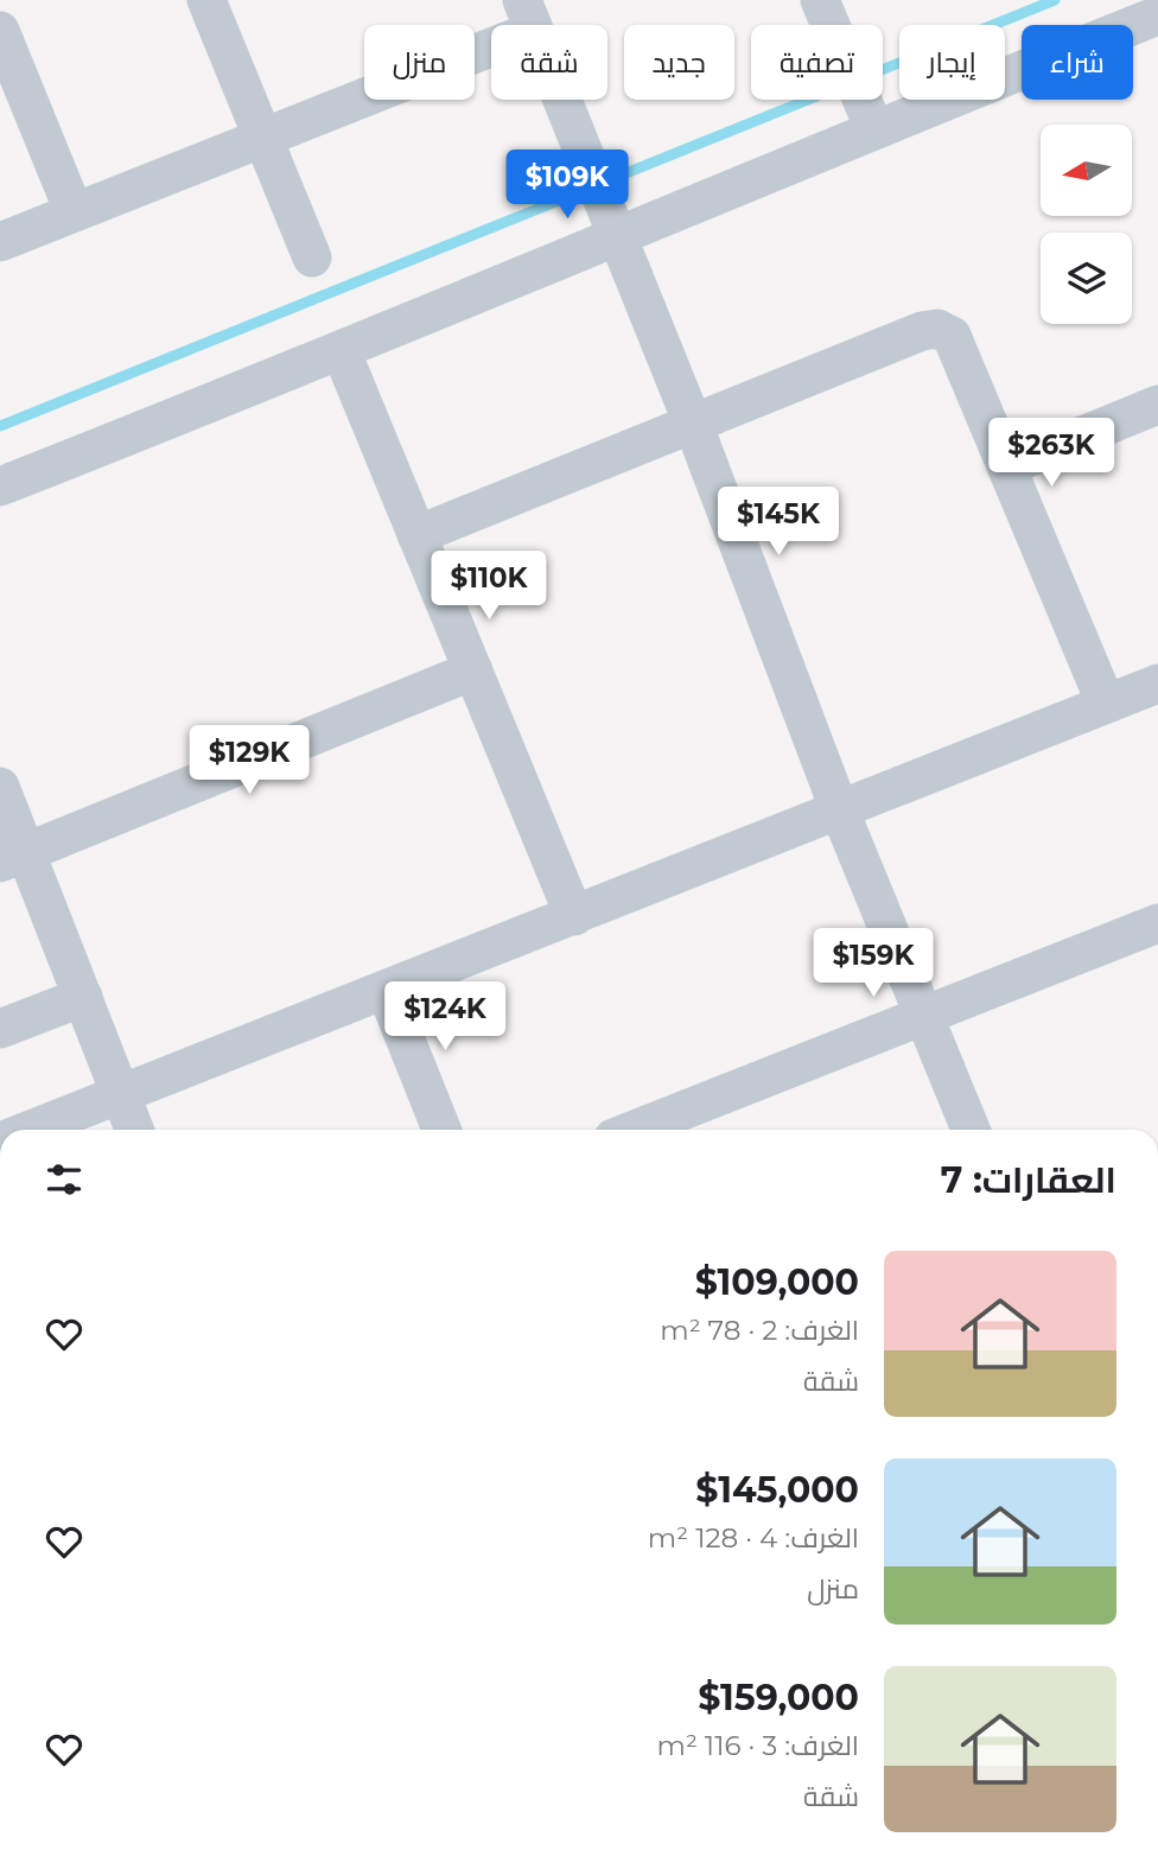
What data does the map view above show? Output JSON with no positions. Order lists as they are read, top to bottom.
{
  "north": "left",
  "page": {
    "chip": [
      "شراء",
      "إيجار",
      "تصفية",
      "جديد",
      "شقة",
      "منزل"
    ],
    "price": [
      "$109K",
      "$263K",
      "$145K",
      "$110K",
      "$129K",
      "$159K",
      "$124K"
    ],
    "heading": "العقارات: 7",
    "list": [
      {
        "name": "$109,000",
        "note": "الغرف: 2 · 78 m² · شقة"
      },
      {
        "name": "$145,000",
        "note": "الغرف: 4 · 128 m² · منزل"
      },
      {
        "name": "$159,000",
        "note": "الغرف: 3 · 116 m² · شقة"
      }
    ]
  }
}
